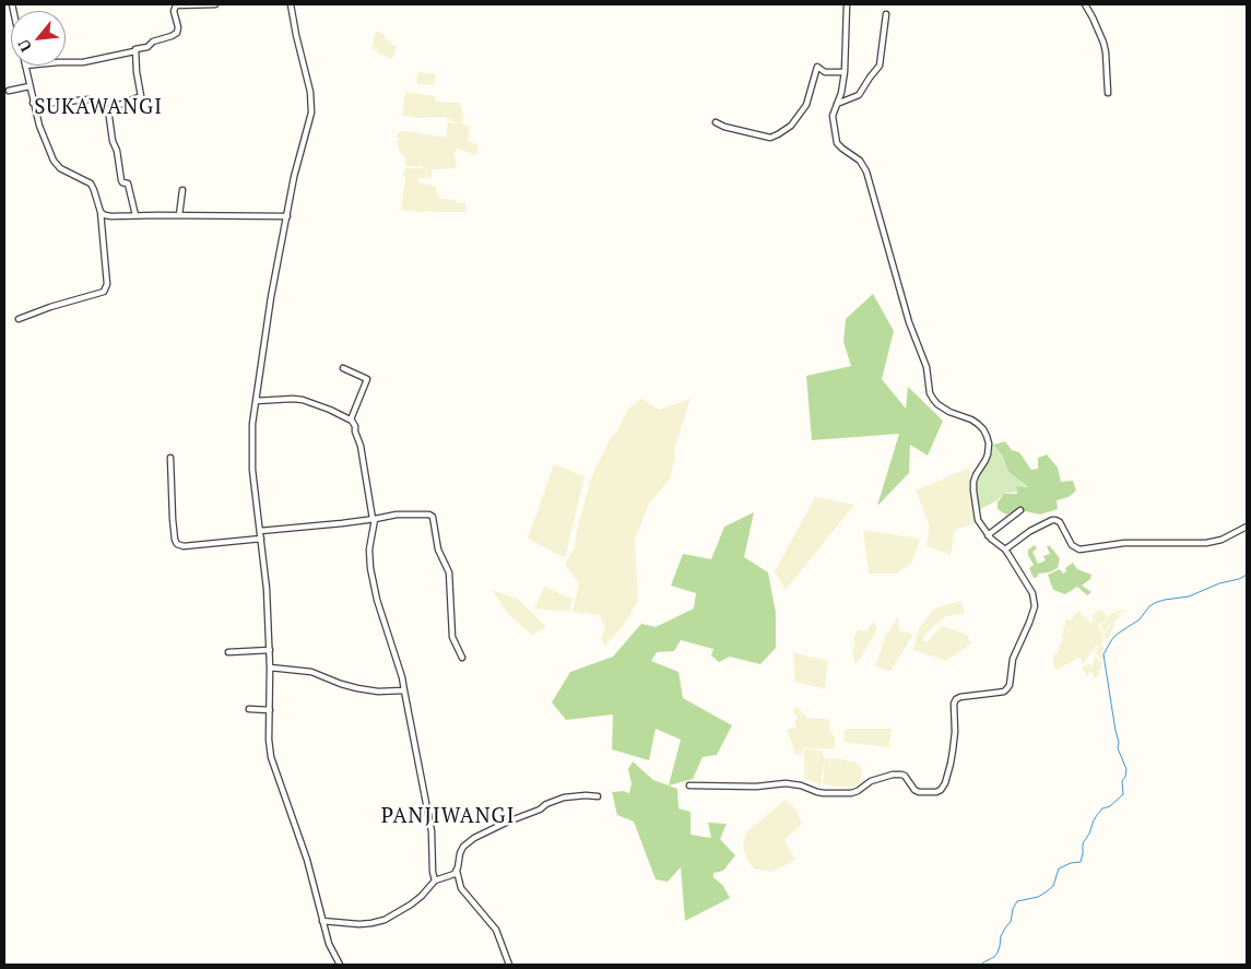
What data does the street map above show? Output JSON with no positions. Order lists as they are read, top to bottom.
{
  "districts": ["SUKAWANGI", "PANJIWANGI"],
  "north": "bottom left"
}
